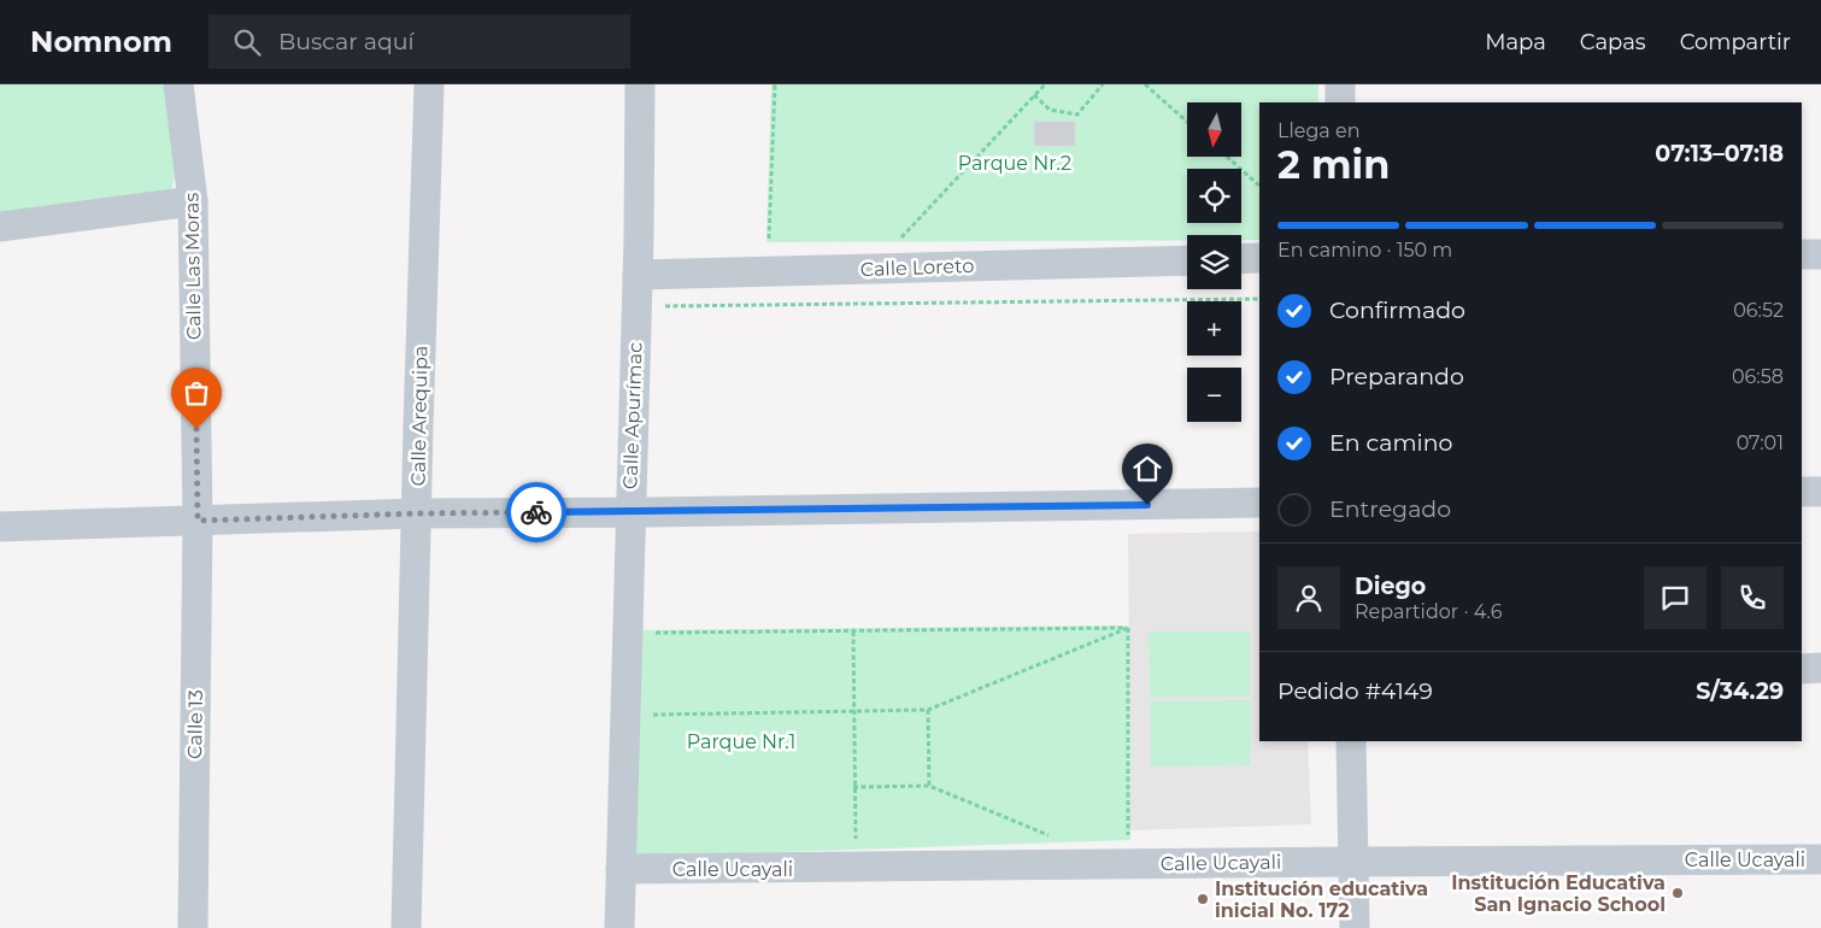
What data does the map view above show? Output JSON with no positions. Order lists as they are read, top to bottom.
{
  "streets": {
    "street": [
      "Calle Las Moras",
      "Calle Loreto",
      "Calle Arequipa",
      "Calle Apurímac",
      "Calle 13",
      "Calle Ucayali"
    ]
  },
  "crossings": [
    ["Calle Las Moras", "Calle 13"],
    ["Calle Loreto", "Calle Apurímac"],
    ["Calle Apurímac", "Calle Ucayali"]
  ],
  "parks": ["Parque Nr.2", "Parque Nr.1"],
  "places": ["Institución Educativa San Ignacio School", "Institución educativa inicial No. 172"],
  "north": "bottom",
  "page": {
    "header": "Nomnom",
    "search": "Buscar aquí",
    "nav": ["Mapa", "Capas", "Compartir"],
    "map_buttons": ["+", "−"],
    "heading": ["2 min", "Llega en", "07:13–07:18"],
    "panel": [
      "Diego",
      "Repartidor · 4.6",
      "Pedido #4149",
      "S/34.29"
    ],
    "bar": "En camino · 150 m",
    "list": [
      ["Confirmado", "06:52"],
      ["Preparando", "06:58"],
      ["En camino", "07:01"],
      "Entregado"
    ]
  }
}
